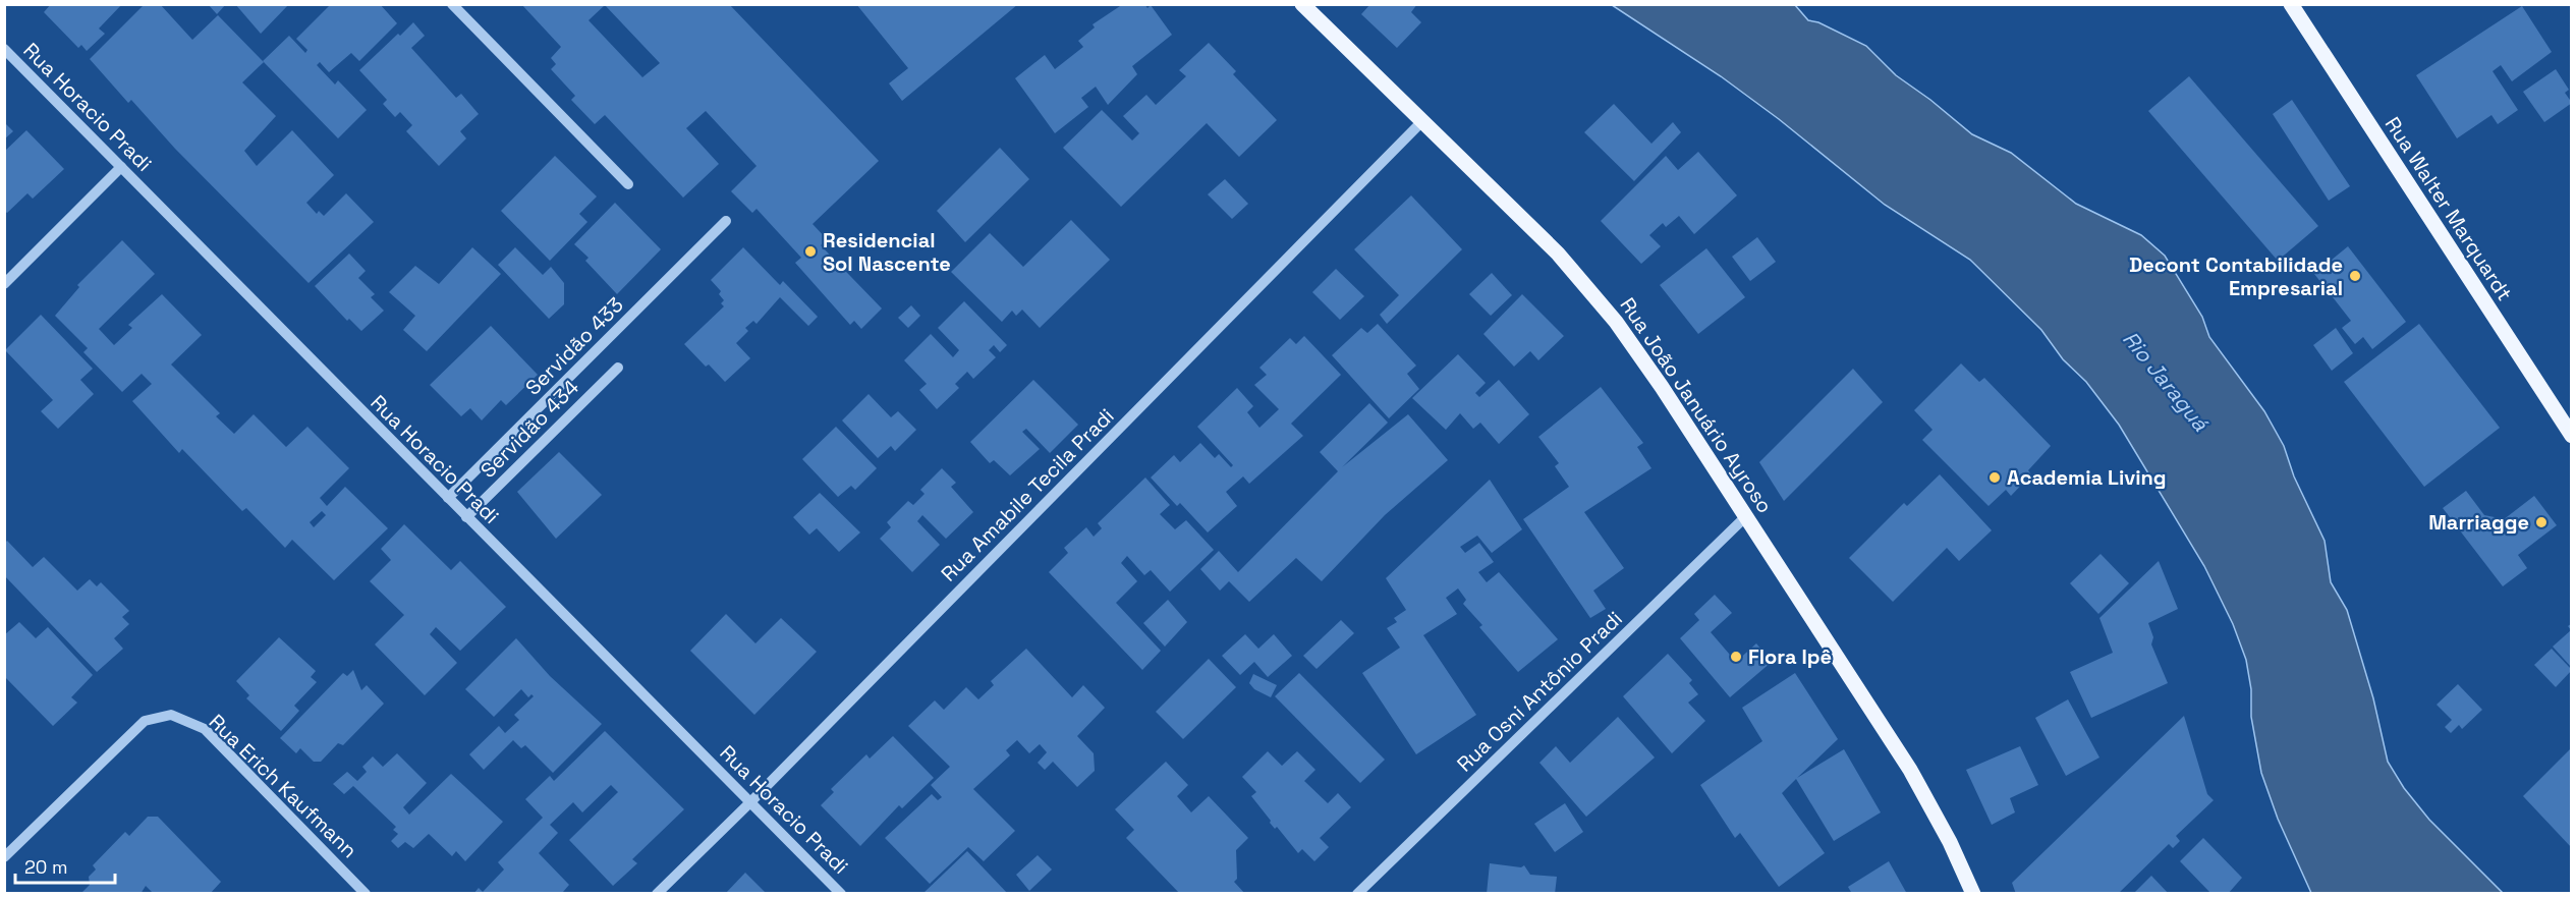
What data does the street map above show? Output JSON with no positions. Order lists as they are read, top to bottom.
{
  "streets": {
    "main road": ["Rua Walter Marquardt", "Rua João Januário Ayroso"],
    "street": [
      "Rua Horacio Pradi",
      "Servidão 433",
      "Servidão 434",
      "Rua Amabile Tecila Pradi",
      "Rua Osni Antônio Pradi",
      "Rua Erich Kaufmann"
    ]
  },
  "crossings": [
    ["Rua Horacio Pradi", "Servidão 433"],
    ["Rua Horacio Pradi", "Servidão 434"],
    ["Rua Horacio Pradi", "Rua Amabile Tecila Pradi"],
    ["Rua João Januário Ayroso", "Rua Amabile Tecila Pradi"],
    ["Rua João Januário Ayroso", "Rua Osni Antônio Pradi"]
  ],
  "water": ["Rio Jaraguá"],
  "places": [
    "Residencial Sol Nascente",
    "Decont Contabilidade Empresarial",
    "Academia Living",
    "Marriagge",
    "Flora Ipê"
  ],
  "scale_bar": "20 m"
}
